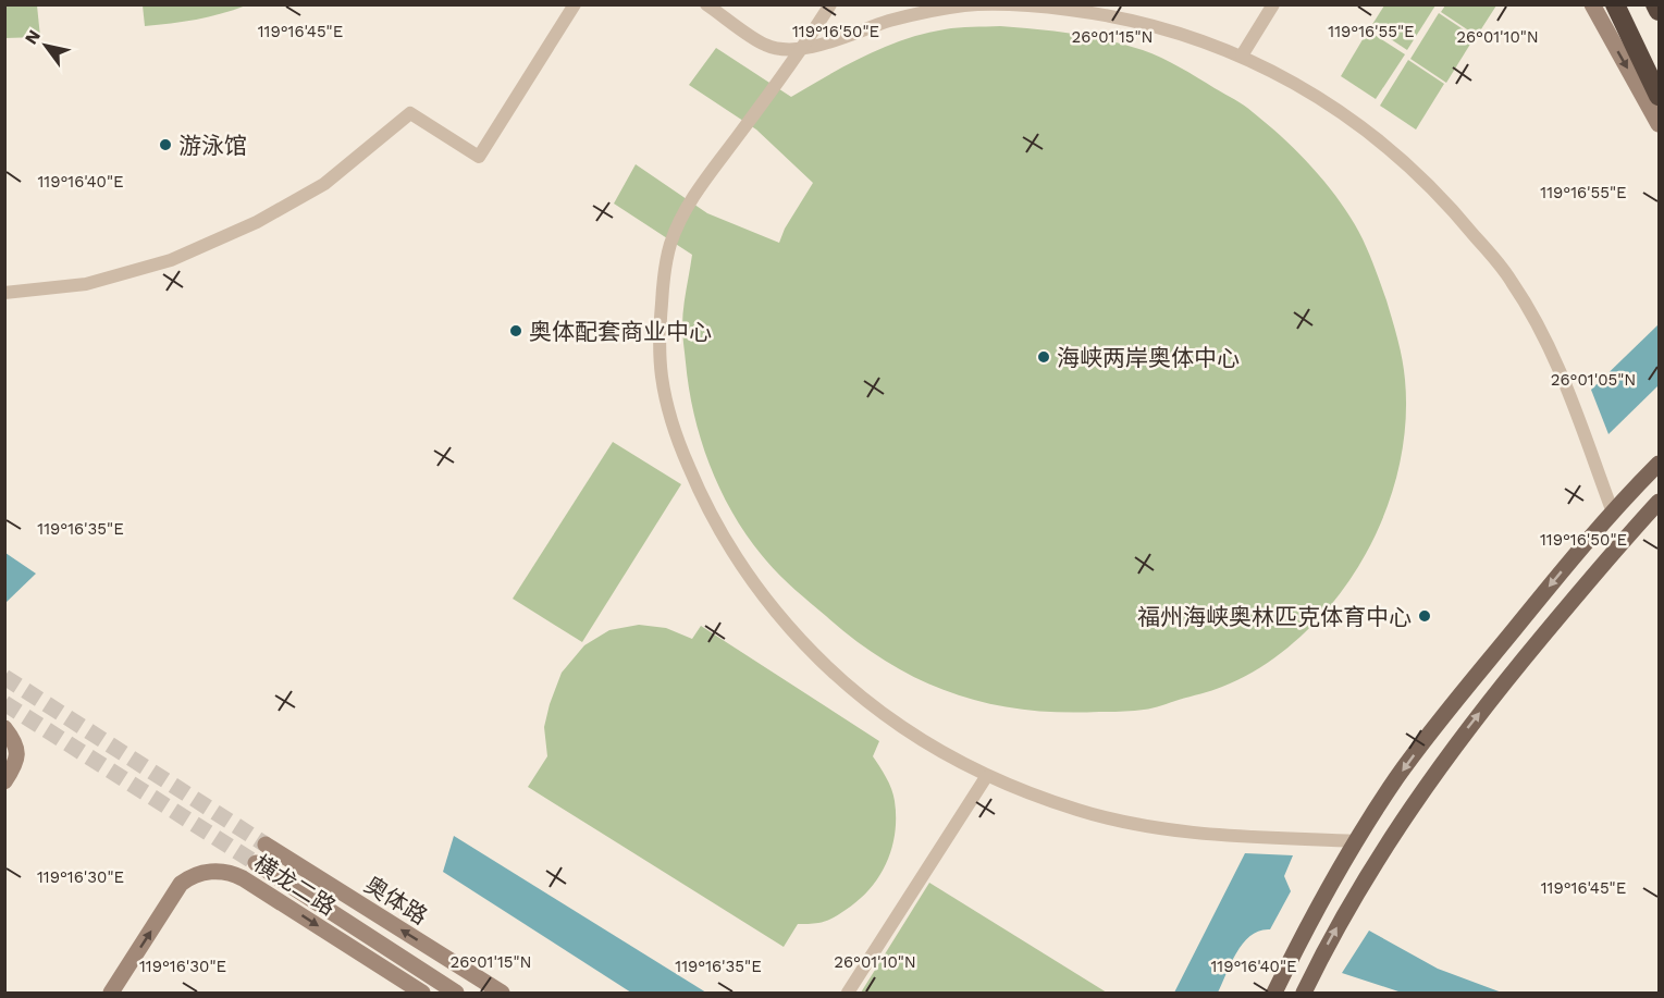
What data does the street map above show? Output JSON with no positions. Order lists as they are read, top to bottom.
{
  "streets": {
    "main road": ["横龙二路", "奥体路"]
  },
  "places": [
    "游泳馆",
    "奥体配套商业中心",
    "海峡两岸奥体中心",
    "福州海峡奥林匹克体育中心"
  ],
  "north": "top left",
  "coordinates": [
    "119°16'45\"E",
    "119°16'50\"E",
    "119°16'55\"E",
    "26°01'15\"N",
    "26°01'10\"N",
    "119°16'40\"E",
    "26°01'05\"N",
    "119°16'35\"E",
    "119°16'30\"E"
  ]
}
